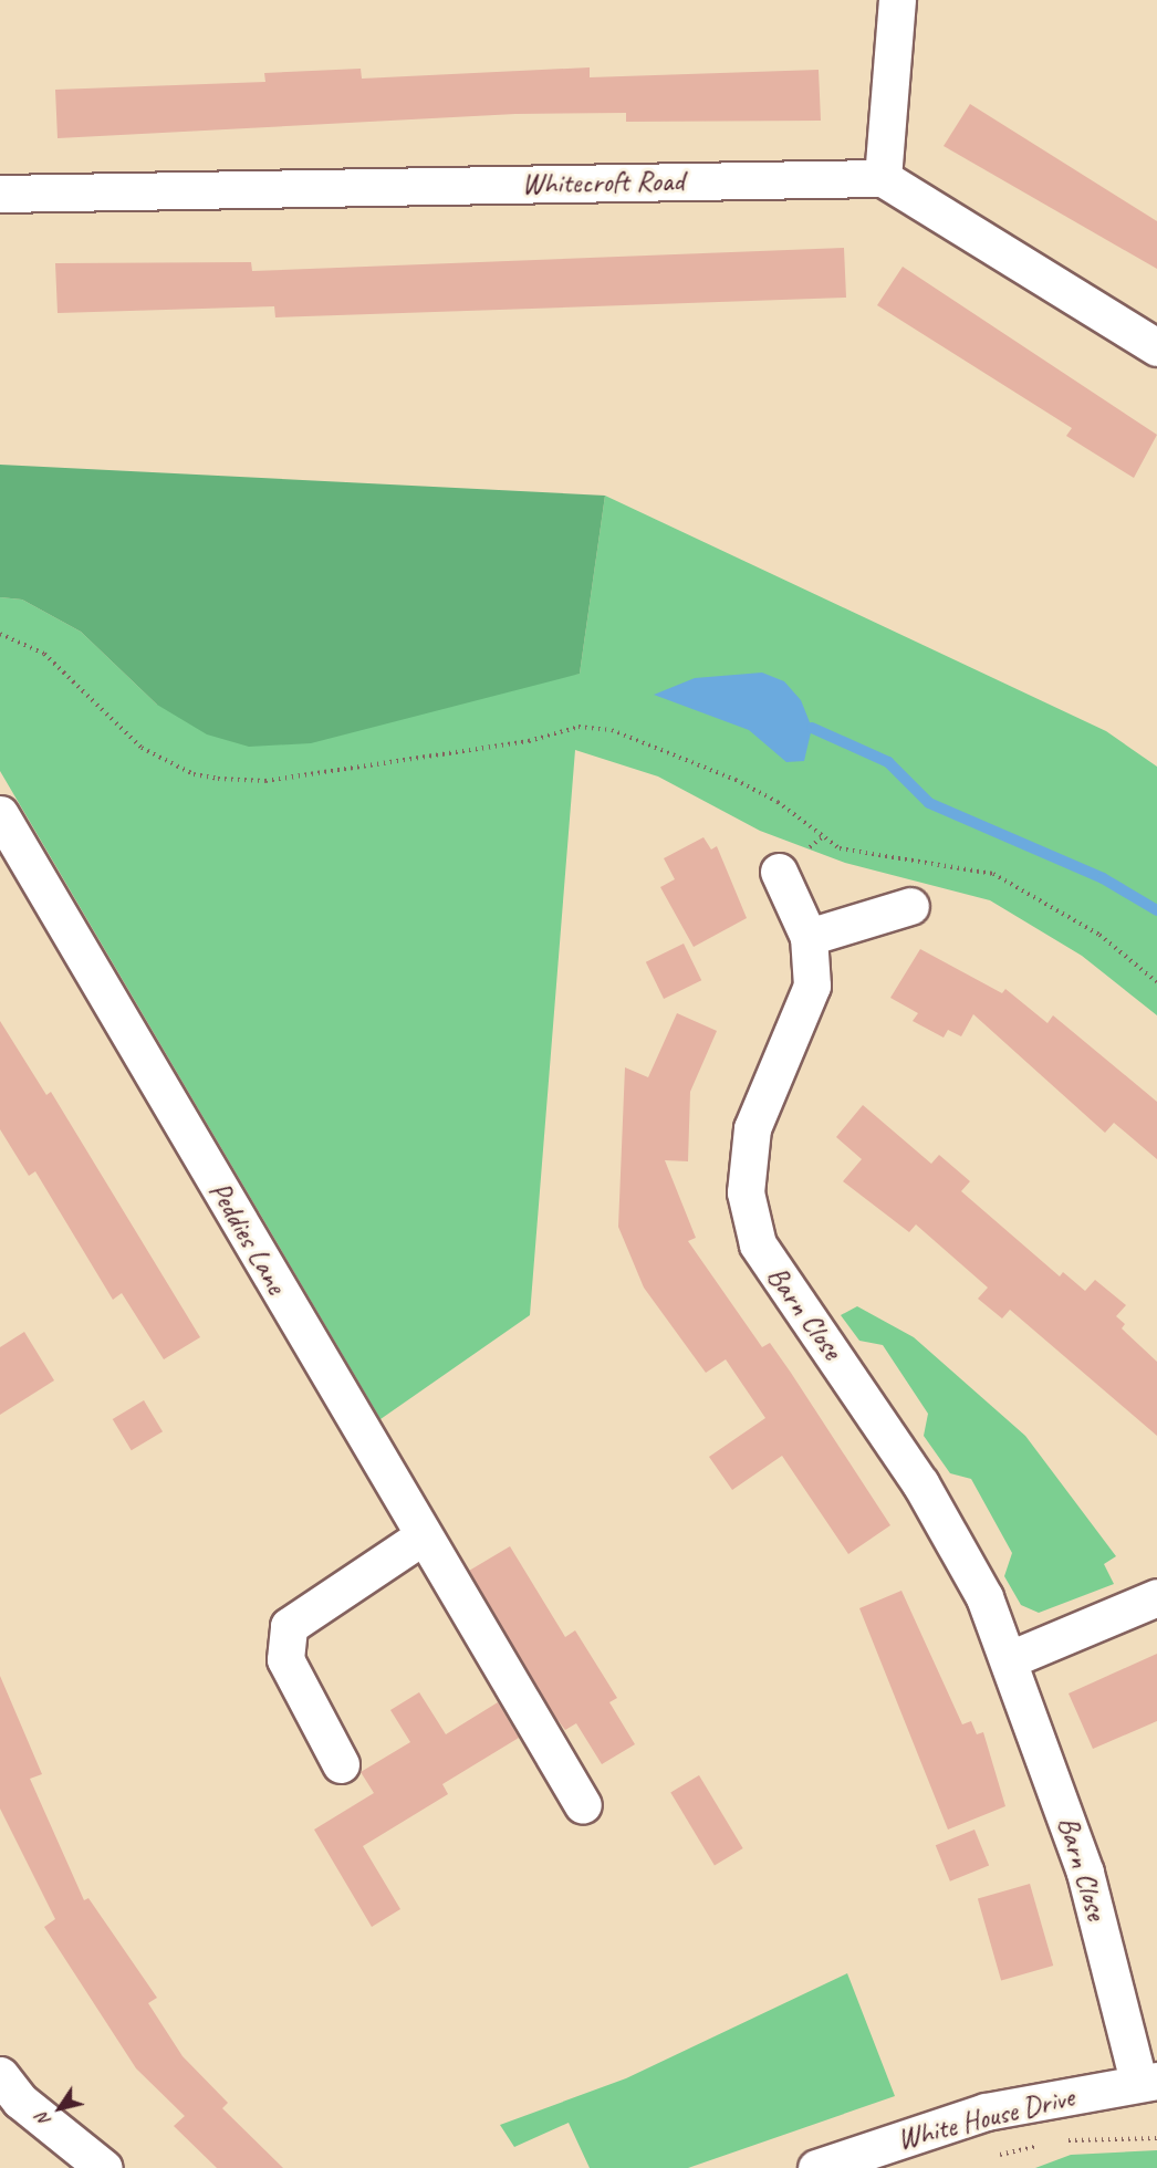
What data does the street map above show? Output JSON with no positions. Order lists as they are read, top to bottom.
{
  "streets": {
    "street": [
      "Whitecroft Road",
      "Peddies Lane",
      "Barn Close",
      "White House Drive"
    ]
  },
  "crossings": [
    ["Barn Close", "White House Drive"]
  ],
  "north": "bottom left"
}
